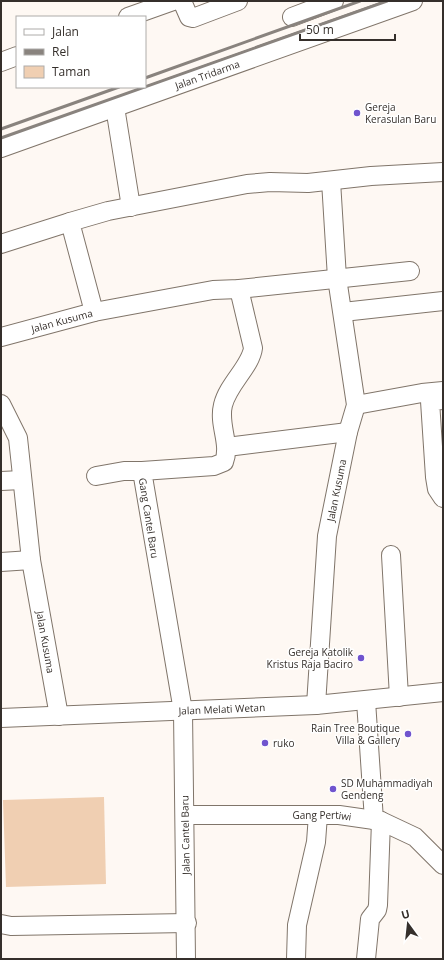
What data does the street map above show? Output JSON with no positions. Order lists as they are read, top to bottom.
{
  "streets": {
    "street": [
      "Jalan Tridarma",
      "Jalan Kusuma",
      "Gang Cantel Baru",
      "Jalan Melati Wetan",
      "Gang Pertiwi",
      "Jalan Cantel Baru"
    ]
  },
  "crossings": [
    ["Jalan Kusuma", "Jalan Melati Wetan"],
    ["Gang Cantel Baru", "Jalan Melati Wetan"],
    ["Gang Cantel Baru", "Jalan Cantel Baru"],
    ["Jalan Melati Wetan", "Jalan Cantel Baru"],
    ["Gang Pertiwi", "Jalan Cantel Baru"]
  ],
  "places": [
    "Gereja Kerasulan Baru",
    "Gereja Katolik Kristus Raja Baciro",
    "Rain Tree Boutique Villa & Gallery",
    "ruko",
    "SD Muhammadiyah Gendeng"
  ],
  "legend": ["Jalan", "Rel", "Taman"],
  "scale_bar": "50 m",
  "north": "top"
}
